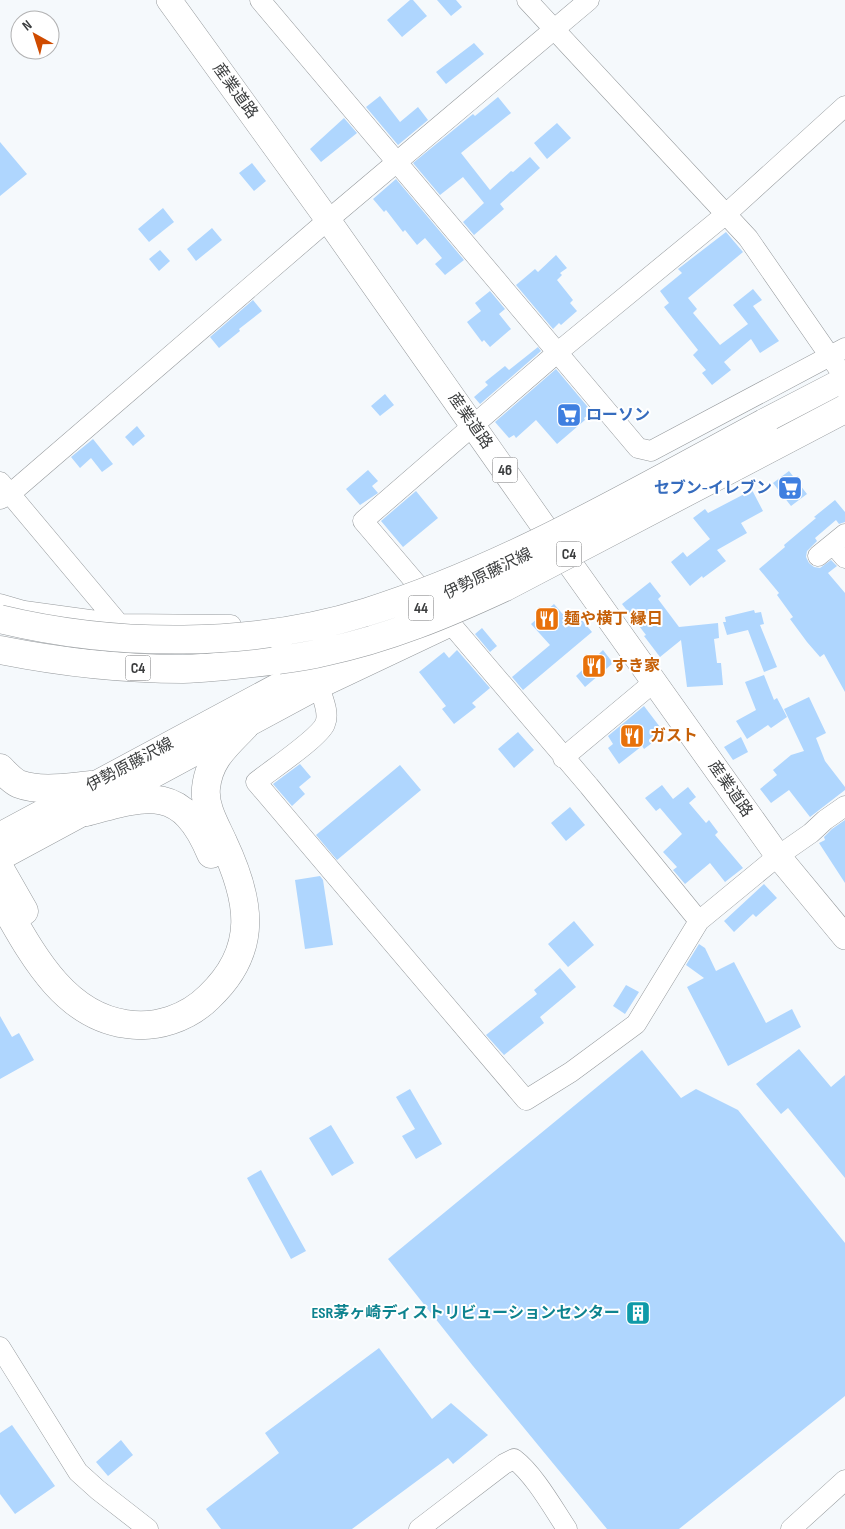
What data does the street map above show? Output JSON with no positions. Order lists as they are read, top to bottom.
{
  "streets": {
    "highway": ["C4"],
    "main road": [
      "産業道路",
      "46",
      "伊勢原藤沢線",
      "44"
    ]
  },
  "crossings": [
    ["産業道路", "伊勢原藤沢線"]
  ],
  "places": {
    "supermarket": ["ローソン", "セブン-イレブン"],
    "restaurant": ["麺や横丁 縁日", "すき家", "ガスト"],
    "building": ["ESR茅ヶ崎ディストリビューションセンター"]
  },
  "north": "top left"
}
